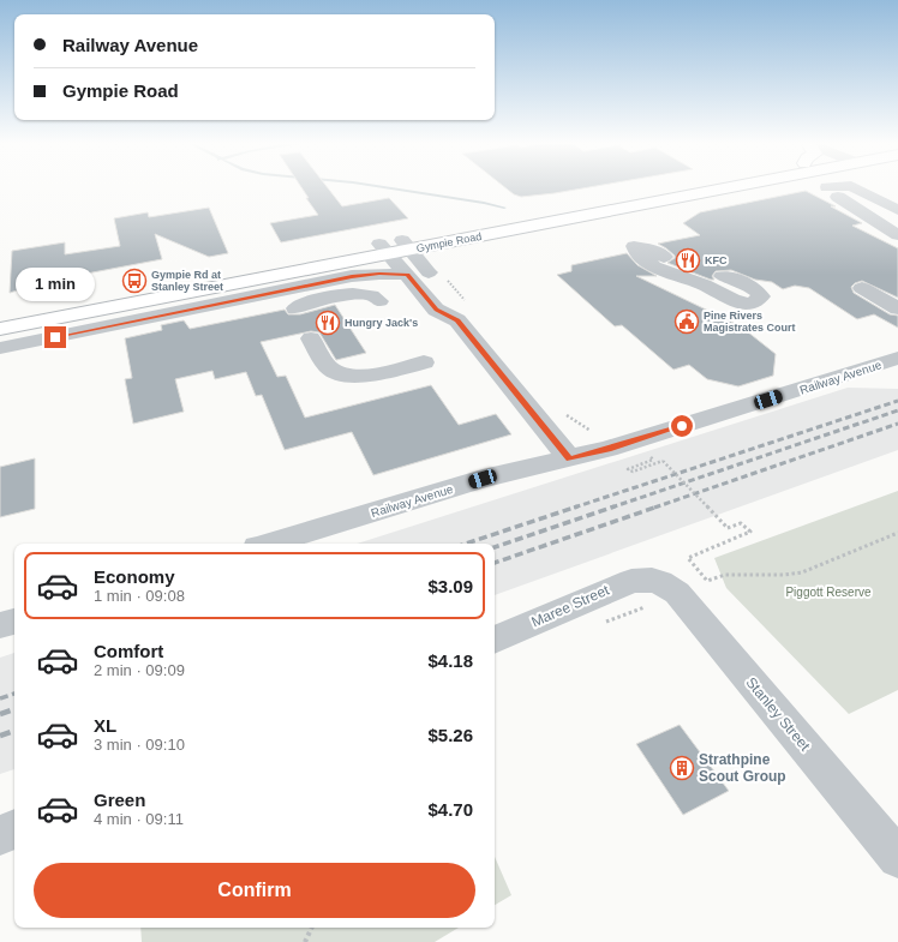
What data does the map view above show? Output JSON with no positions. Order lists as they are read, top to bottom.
{
  "streets": {
    "highway": ["Gympie Road"],
    "street": ["Railway Avenue", "Maree Street", "Stanley Street"]
  },
  "crossings": [
    ["Maree Street", "Stanley Street"]
  ],
  "parks": ["Piggott Reserve"],
  "places": {
    "restaurant": ["KFC", "Hungry Jack's"],
    "bus stop": ["Gympie Rd at Stanley Street"],
    "public building": ["Pine Rivers Magistrates Court"],
    "building": ["Strathpine Scout Group"]
  },
  "page": {
    "banner": ["Railway Avenue", "Gympie Road"],
    "bubble": "1 min",
    "list": [
      {
        "name": "Economy",
        "note": "1 min · 09:08",
        "value": "$3.09"
      },
      {
        "name": "Comfort",
        "note": "2 min · 09:09",
        "value": "$4.18"
      },
      {
        "name": "XL",
        "note": "3 min · 09:10",
        "value": "$5.26"
      },
      {
        "name": "Green",
        "note": "4 min · 09:11",
        "value": "$4.70"
      }
    ],
    "buttons": "Confirm"
  }
}
